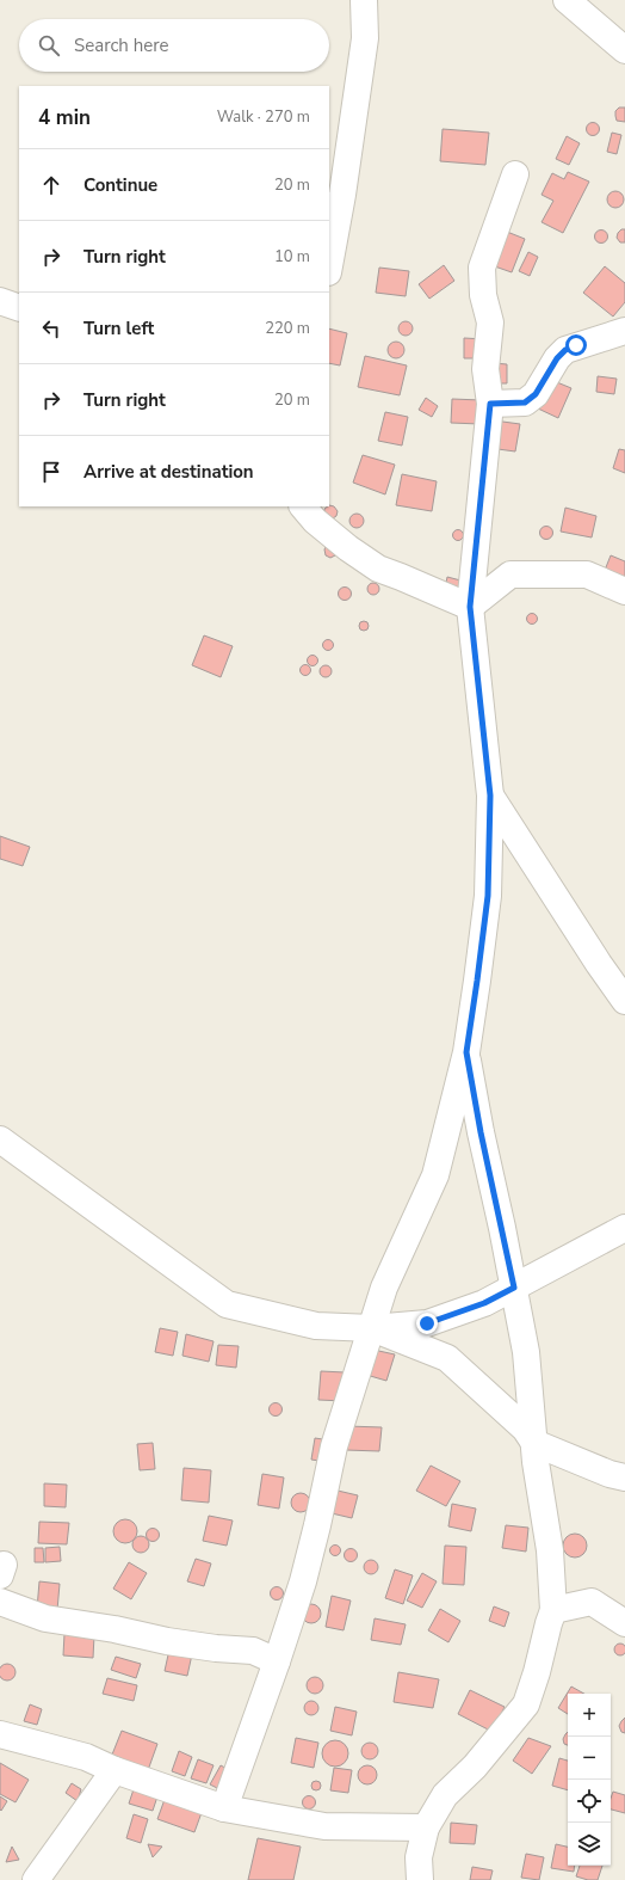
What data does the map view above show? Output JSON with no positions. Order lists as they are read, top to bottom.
{
  "page": {
    "search": "Search here",
    "heading": ["4 min", "Walk · 270 m"],
    "list": [
      ["Continue", "20 m"],
      ["Turn right", "10 m"],
      ["Turn left", "220 m"],
      ["Turn right", "20 m"],
      "Arrive at destination"
    ],
    "map_buttons": ["+", "−"]
  }
}
